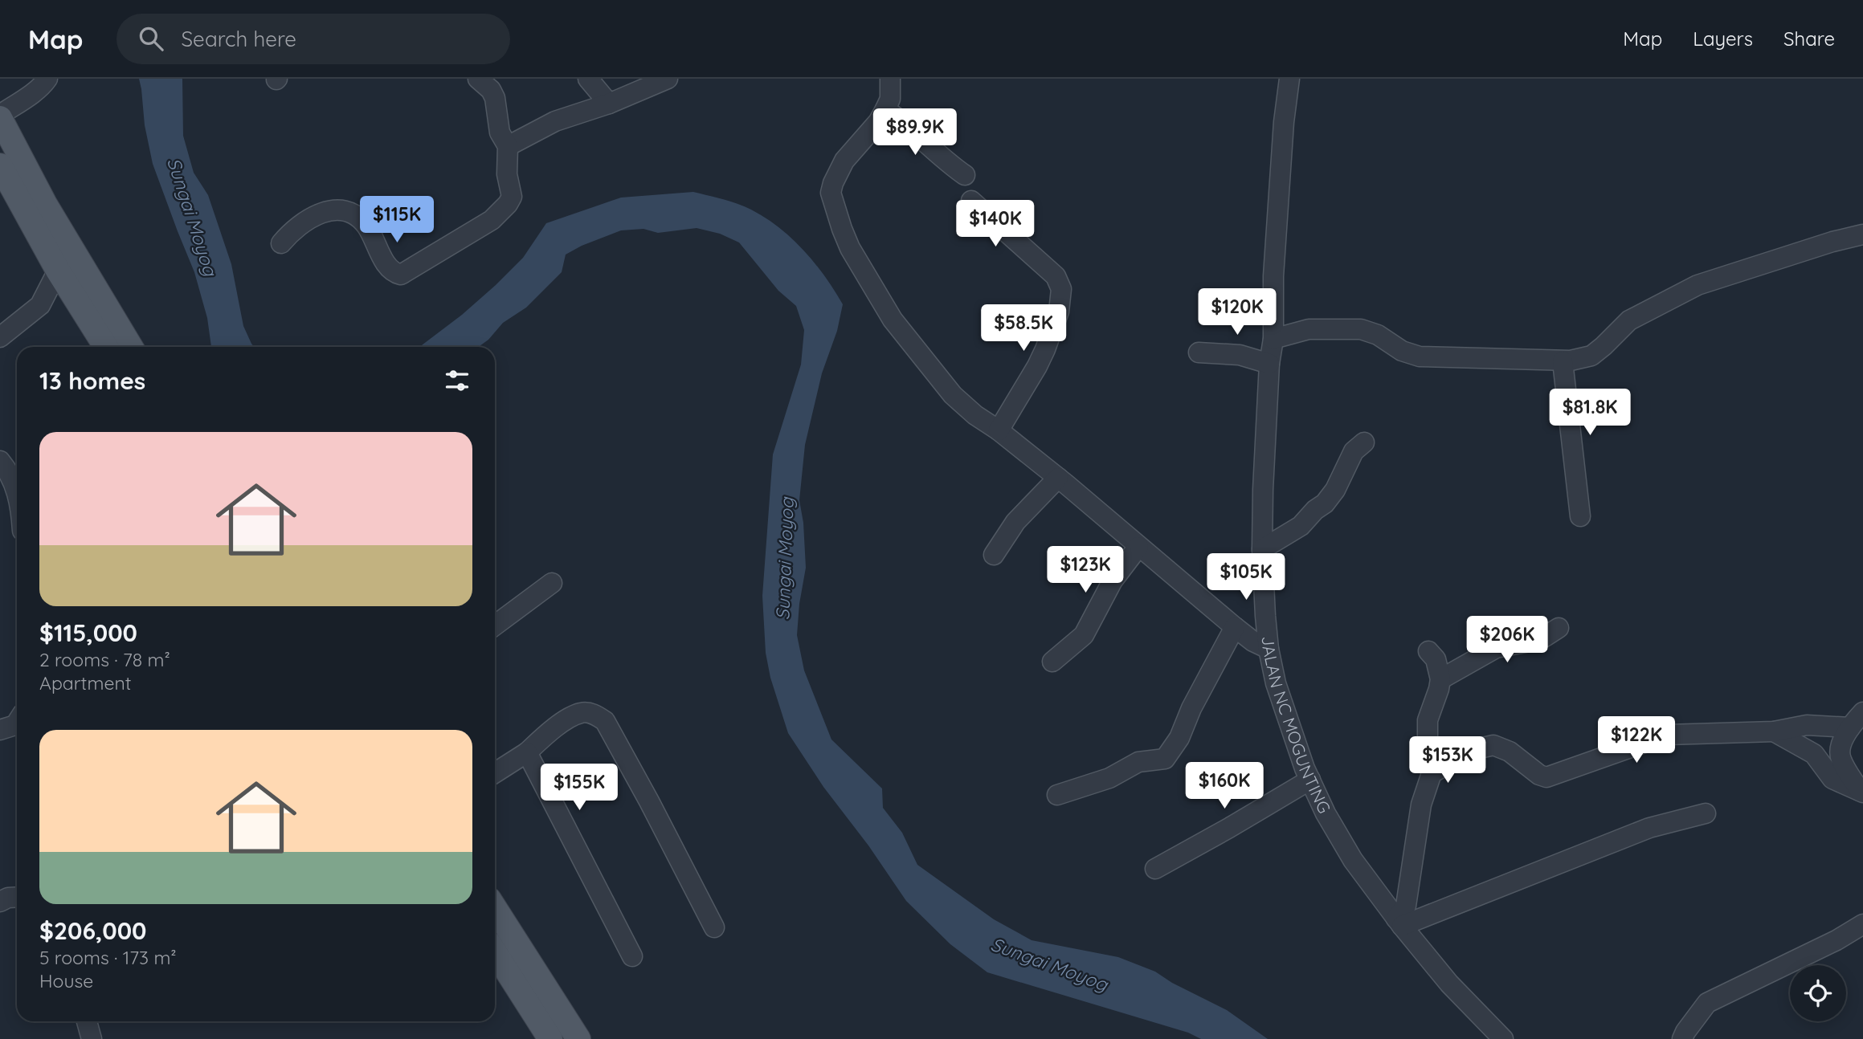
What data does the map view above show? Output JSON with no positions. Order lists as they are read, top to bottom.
{
  "streets": {
    "street": ["JALAN NC MOGUNTING"]
  },
  "water": ["Sungai Moyog"],
  "page": {
    "header": "Map",
    "search": "Search here",
    "nav": ["Map", "Layers", "Share"],
    "price": [
      "$89.9K",
      "$115K",
      "$140K",
      "$120K",
      "$58.5K",
      "$81.8K",
      "$123K",
      "$105K",
      "$206K",
      "$122K",
      "$153K",
      "$160K",
      "$155K"
    ],
    "heading": "13 homes",
    "list": [
      {
        "name": "$115,000",
        "note": "2 rooms · 78 m² · Apartment"
      },
      {
        "name": "$206,000",
        "note": "5 rooms · 173 m² · House"
      }
    ]
  }
}
